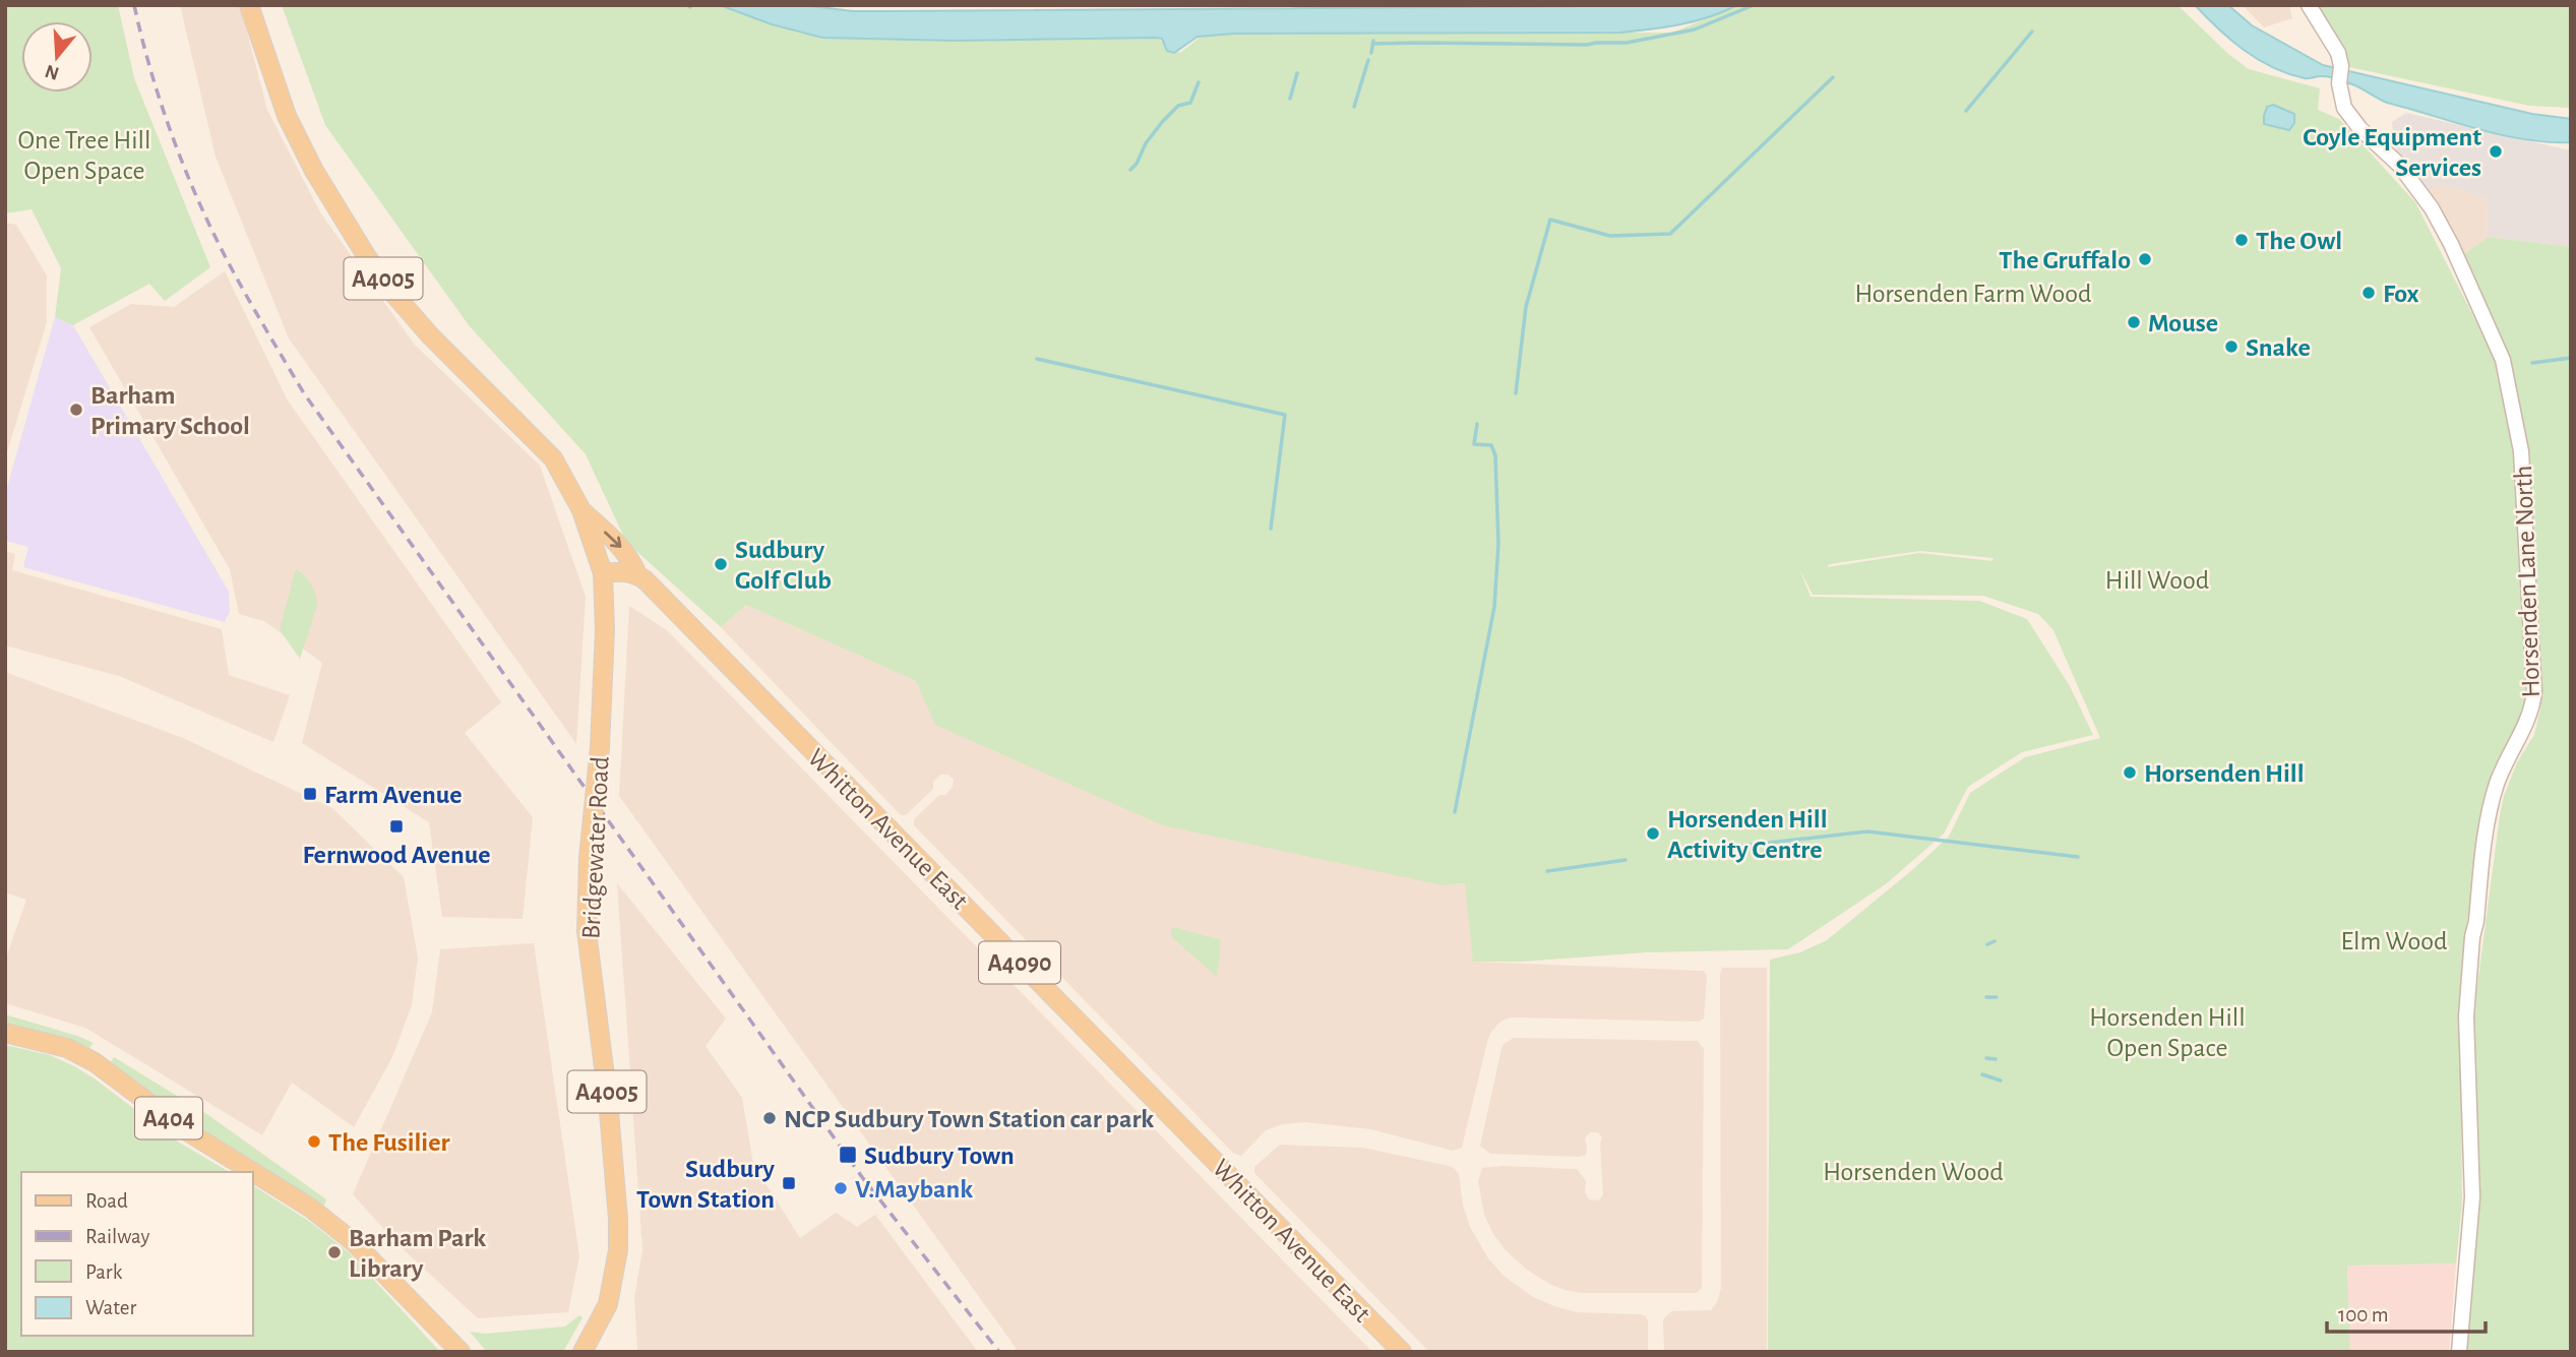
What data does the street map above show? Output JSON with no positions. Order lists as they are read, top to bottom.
{
  "streets": {
    "main road": [
      "A4005",
      "Whitton Avenue East",
      "Bridgewater Road",
      "A4090",
      "A404"
    ],
    "street": ["Horsenden Lane North"]
  },
  "crossings": [
    ["Whitton Avenue East", "Bridgewater Road"]
  ],
  "parks": [
    "One Tree Hill Open Space",
    "Horsenden Farm Wood",
    "Hill Wood",
    "Elm Wood",
    "Horsenden Hill Open Space",
    "Horsenden Wood"
  ],
  "places": {
    "other": [
      "Coyle Equipment Services",
      "The Owl",
      "The Gruffalo",
      "Fox",
      "Mouse",
      "Snake",
      "Barham Primary School",
      "Sudbury Golf Club",
      "Horsenden Hill",
      "Horsenden Hill Activity Centre",
      "NCP Sudbury Town Station car park",
      "The Fusilier",
      "V.Maybank",
      "Barham Park Library"
    ],
    "transit": [
      "Farm Avenue",
      "Fernwood Avenue",
      "Sudbury Town",
      "Sudbury Town Station"
    ]
  },
  "legend": [
    "Road",
    "Railway",
    "Park",
    "Water"
  ],
  "scale_bar": "100 m",
  "north": "bottom"
}
